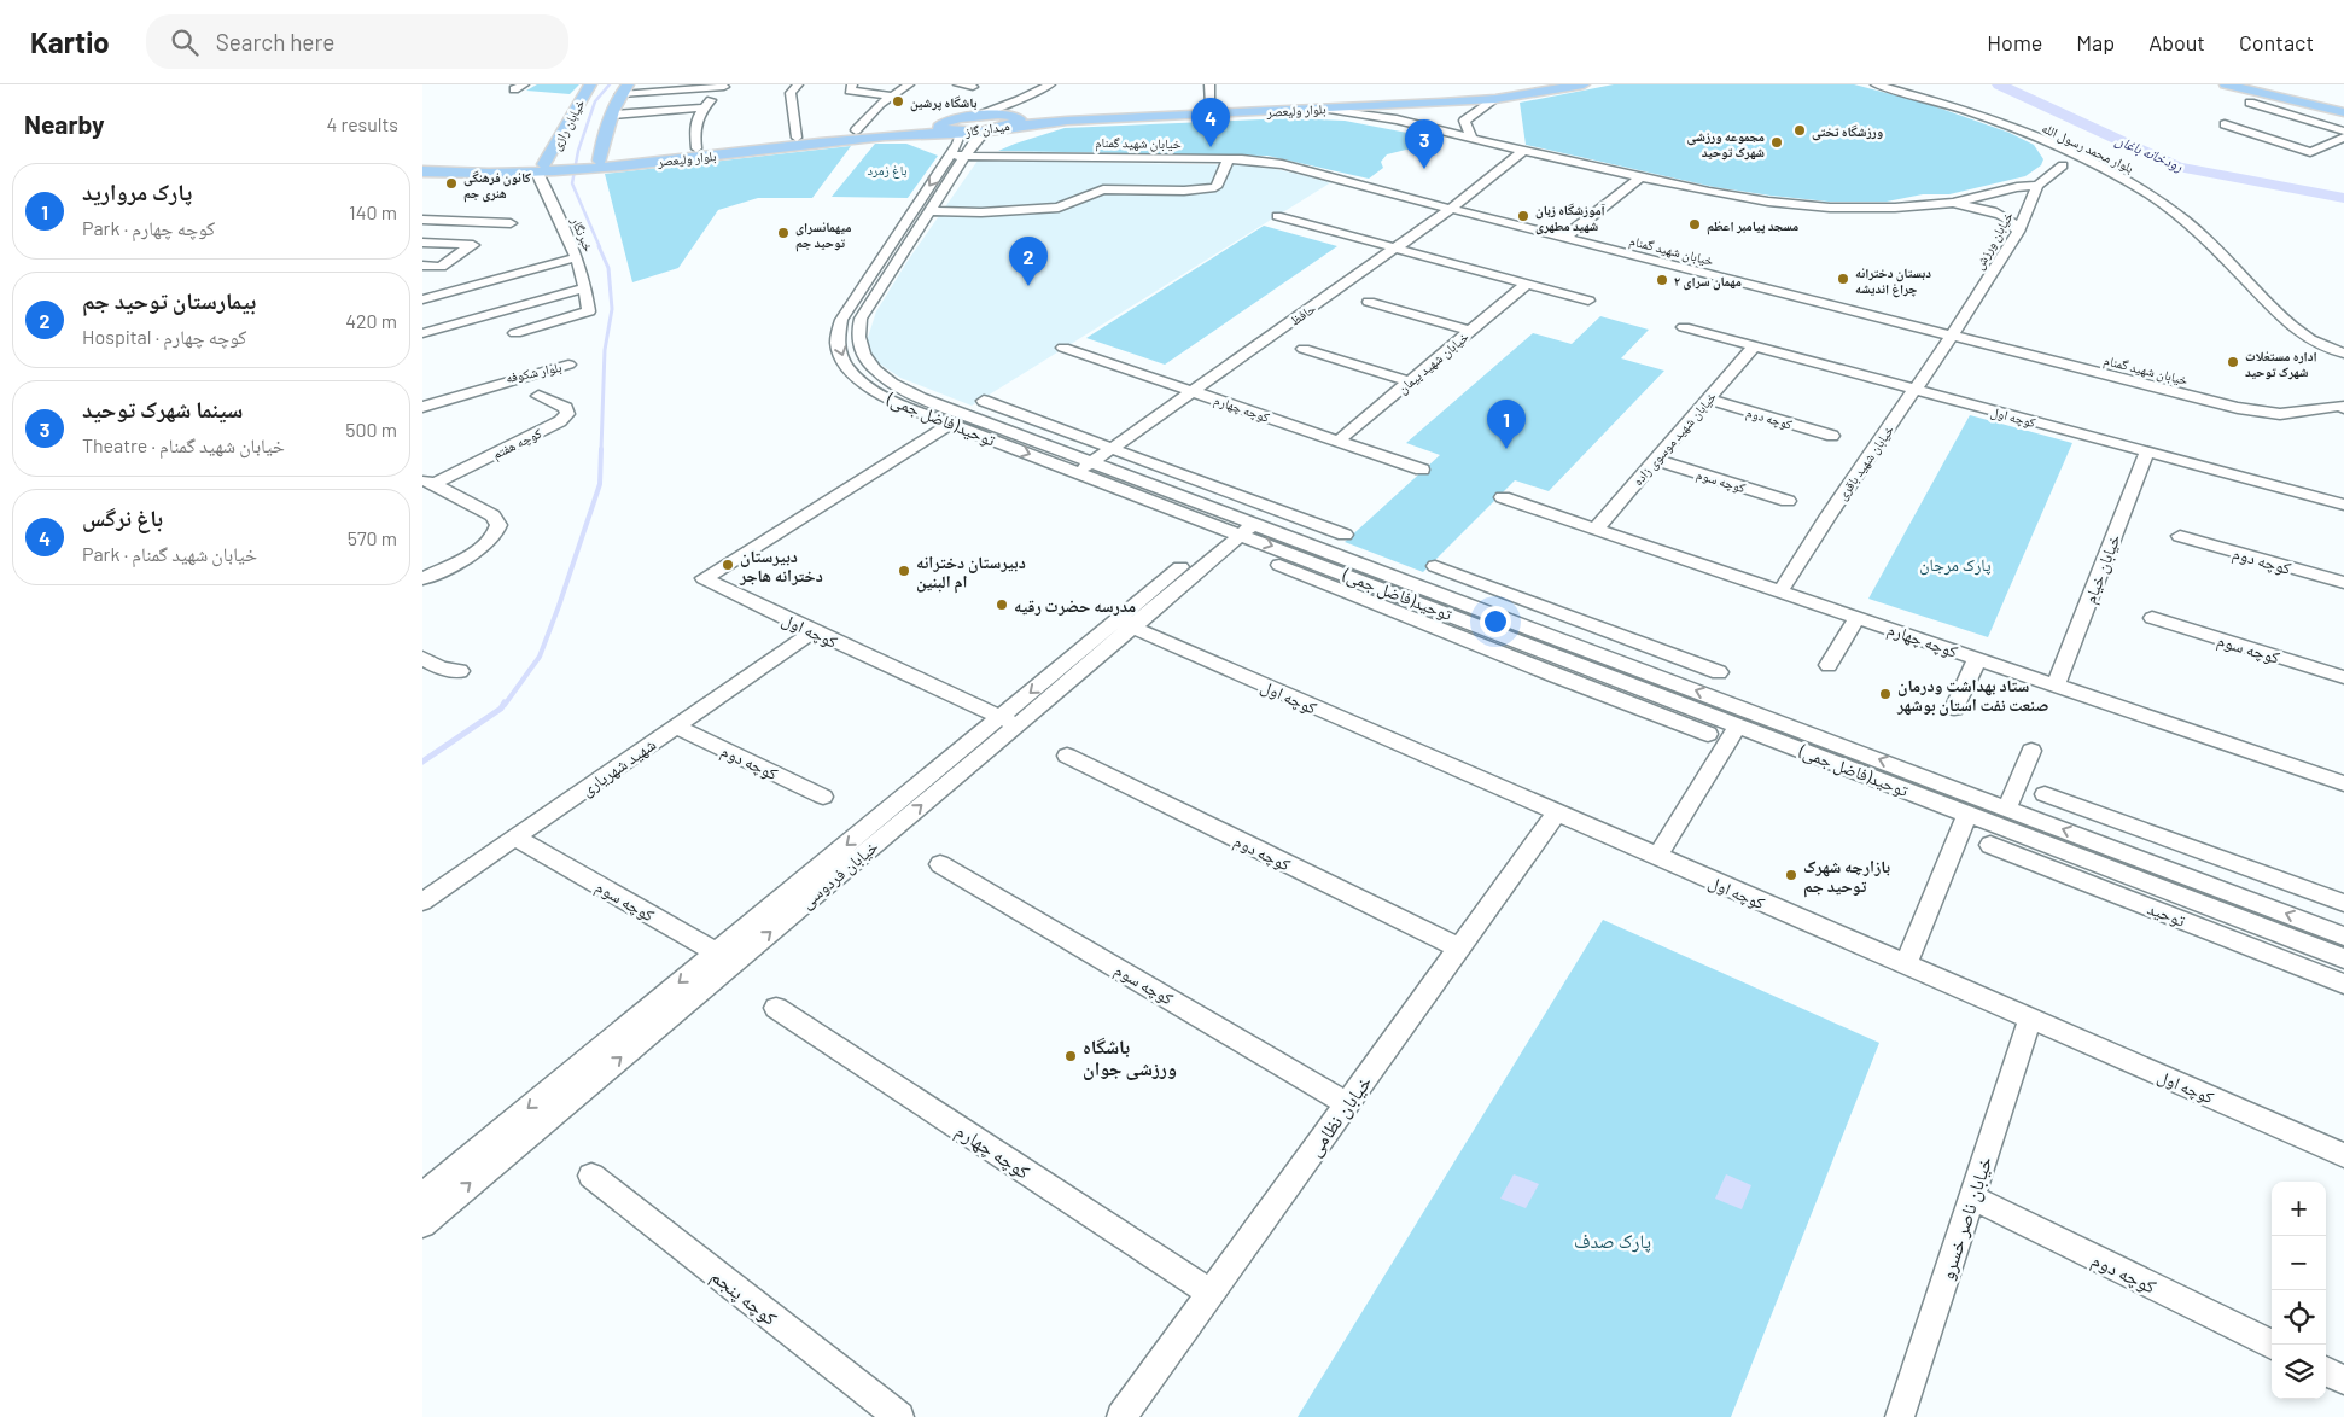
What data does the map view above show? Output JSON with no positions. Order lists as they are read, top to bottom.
{
  "streets": {
    "main road": ["بلوار ولیعصر", "خیابان رازی", "میدان گاز"],
    "street": [
      "خیابان شهید گمنام",
      "بلوار محمد رسول الله",
      "خبرنگار",
      "خیابان ورزش",
      "حافظ",
      "خیابان شهید پیمان",
      "بلوار شکوفه",
      "کوچه چهارم",
      "کوچه اول",
      "کوچه دوم",
      "توحید(فاضل جمی)",
      "خیابان شهید موسوی زاده",
      "کوچه هفتم",
      "خیابان شهید باقری",
      "کوچه سوم",
      "خیابان خیام",
      "شهید شهریاری",
      "خیابان فردوسی",
      "توحید",
      "خیابان نظامی",
      "خیابان ناصر خسرو",
      "کوچه پنجم"
    ]
  },
  "crossings": [
    ["بلوار ولیعصر", "خیابان رازی"],
    ["بلوار ولیعصر", "میدان گاز"],
    ["بلوار ولیعصر", "خبرنگار"],
    ["بلوار ولیعصر", "توحید(فاضل جمی)"],
    ["خیابان رازی", "خبرنگار"],
    ["میدان گاز", "توحید(فاضل جمی)"],
    ["خیابان شهید گمنام", "خیابان ورزش"],
    ["خیابان شهید گمنام", "حافظ"],
    ["خیابان شهید گمنام", "توحید(فاضل جمی)"],
    ["خیابان شهید گمنام", "خیابان شهید باقری"],
    ["خیابان ورزش", "خیابان شهید باقری"],
    ["حافظ", "کوچه چهارم"],
    ["حافظ", "توحید(فاضل جمی)"],
    ["خیابان شهید پیمان", "کوچه چهارم"],
    ["کوچه چهارم", "خیابان شهید موسوی زاده"],
    ["کوچه چهارم", "خیابان شهید باقری"],
    ["کوچه چهارم", "خیابان خیام"],
    ["کوچه چهارم", "خیابان نظامی"],
    ["کوچه اول", "توحید(فاضل جمی)"],
    ["کوچه اول", "خیابان شهید موسوی زاده"],
    ["کوچه اول", "خیابان شهید باقری"],
    ["کوچه اول", "خیابان خیام"],
    ["کوچه اول", "شهید شهریاری"],
    ["کوچه اول", "خیابان فردوسی"],
    ["کوچه اول", "خیابان نظامی"],
    ["کوچه اول", "خیابان ناصر خسرو"],
    ["کوچه دوم", "خیابان شهید موسوی زاده"],
    ["کوچه دوم", "شهید شهریاری"],
    ["کوچه دوم", "خیابان نظامی"],
    ["کوچه دوم", "خیابان ناصر خسرو"],
    ["توحید(فاضل جمی)", "خیابان فردوسی"],
    ["خیابان شهید موسوی زاده", "کوچه سوم"],
    ["کوچه سوم", "شهید شهریاری"],
    ["کوچه سوم", "خیابان فردوسی"],
    ["کوچه سوم", "خیابان نظامی"]
  ],
  "water": ["رودخانه باغان"],
  "parks": ["باغ زمرد", "پارک مرجان", "پارک صدف"],
  "places": [
    "باشگاه پرشین",
    "ورزشگاه تختی",
    "مجموعه ورزشی شهرک توحید",
    "کانون فرهنگی هنری جم",
    "آموزشگاه زبان شهید مطهری",
    "مسجد پیامبر اعظم",
    "میهمانسرای توحید جم",
    "دبستان دخترانه چراغ اندیشه",
    "مهمان سرای ۲",
    "اداره مستغلات شهرک توحید",
    "دبیرستان دخترانه هاجر",
    "دبیرستان دخترانه ام البنین",
    "مدرسه حضرت رقیه",
    "ستاد بهداشت ودرمان صنعت نفت استان بوشهر",
    "بازارچه شهرک توحید جم",
    "باشگاه ورزشی جوان"
  ],
  "page": {
    "header": "Kartio",
    "search": "Search here",
    "nav": [
      "Home",
      "Map",
      "About",
      "Contact"
    ],
    "heading": ["Nearby", "4 results"],
    "pins": [
      "4",
      "3",
      "2",
      "1"
    ],
    "list": [
      {
        "mark": "1",
        "name": "پارک مروارید",
        "note": "Park · کوچه چهارم",
        "value": "140 m"
      },
      {
        "mark": "2",
        "name": "بیمارستان توحید جم",
        "note": "Hospital · کوچه چهارم",
        "value": "420 m"
      },
      {
        "mark": "3",
        "name": "سینما شهرک توحید",
        "note": "Theatre · خیابان شهید گمنام",
        "value": "500 m"
      },
      {
        "mark": "4",
        "name": "باغ نرگس",
        "note": "Park · خیابان شهید گمنام",
        "value": "570 m"
      }
    ],
    "map_buttons": ["+", "−"]
  }
}
